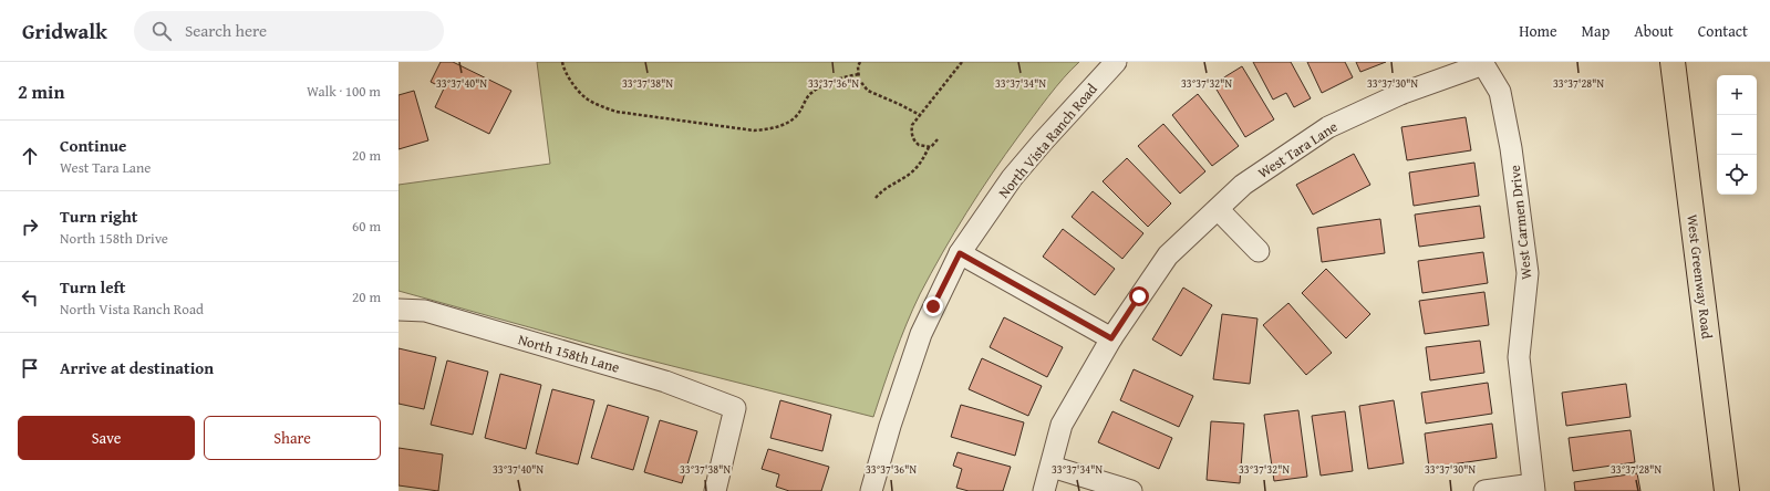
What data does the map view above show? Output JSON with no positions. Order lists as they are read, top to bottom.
{
  "streets": {
    "main road": ["West Greenway Road"],
    "street": [
      "North Vista Ranch Road",
      "West Tara Lane",
      "West Carmen Drive",
      "North 158th Lane"
    ]
  },
  "crossings": [
    ["West Tara Lane", "West Carmen Drive"]
  ],
  "page": {
    "header": "Gridwalk",
    "search": "Search here",
    "nav": [
      "Home",
      "Map",
      "About",
      "Contact"
    ],
    "heading": ["2 min", "Walk · 100 m"],
    "map_buttons": ["+", "−"],
    "list": [
      ["Continue", "West Tara Lane", "20 m"],
      ["Turn right", "North 158th Drive", "60 m"],
      ["Turn left", "North Vista Ranch Road", "20 m"],
      "Arrive at destination"
    ],
    "buttons": ["Save", "Share"]
  },
  "coordinates": [
    "33°37'40\"N",
    "33°37'38\"N",
    "33°37'36\"N",
    "33°37'34\"N",
    "33°37'32\"N",
    "33°37'30\"N",
    "33°37'28\"N"
  ]
}
